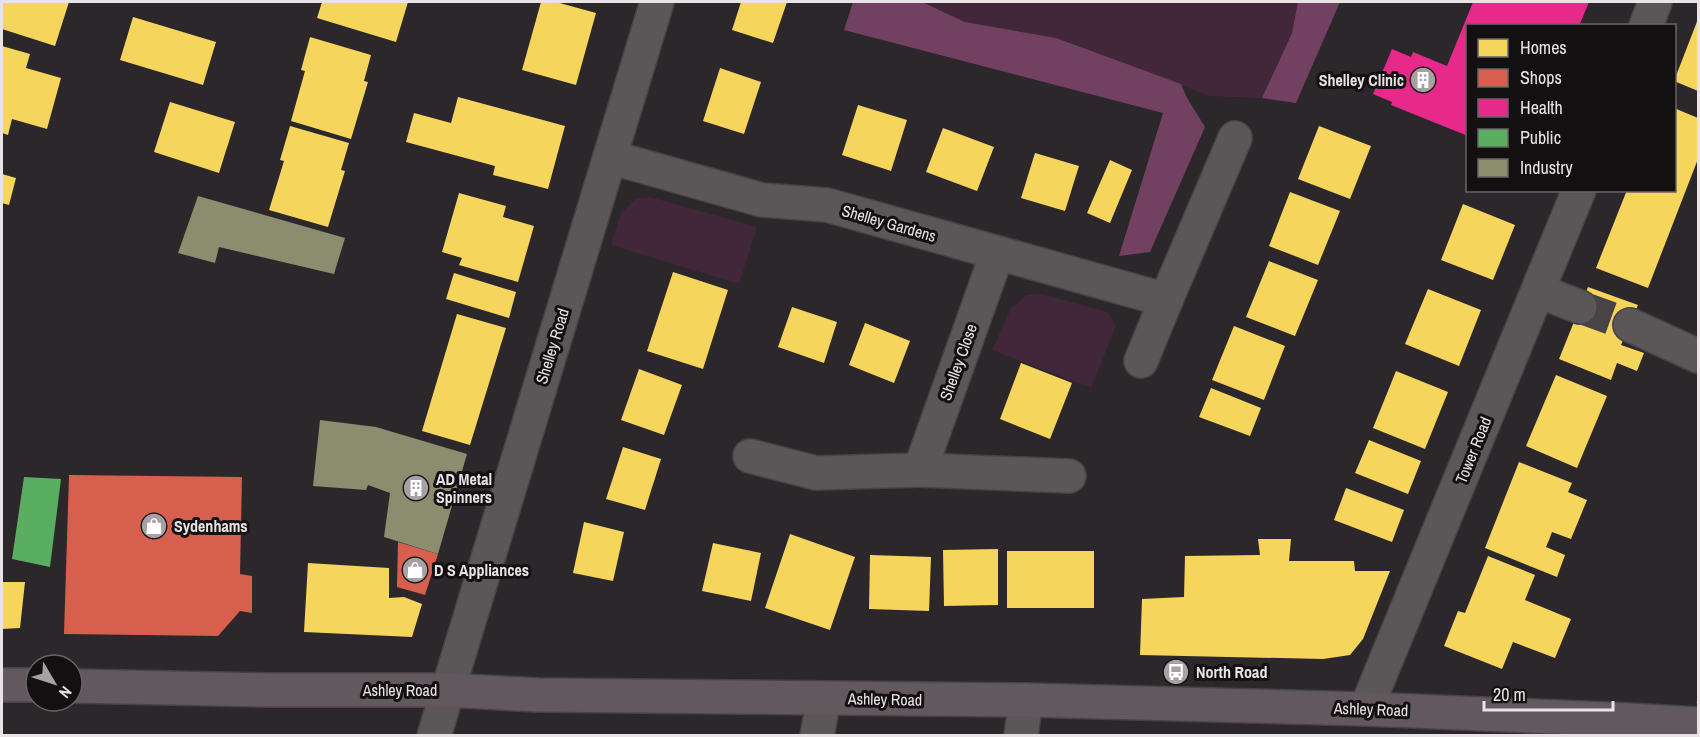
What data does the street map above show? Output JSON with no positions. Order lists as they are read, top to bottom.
{
  "streets": {
    "main road": ["Ashley Road"],
    "street": [
      "Shelley Gardens",
      "Shelley Road",
      "Shelley Close",
      "Tower Road"
    ]
  },
  "crossings": [
    ["Shelley Gardens", "Shelley Road"],
    ["Shelley Gardens", "Shelley Close"],
    ["Shelley Road", "Ashley Road"],
    ["Tower Road", "Ashley Road"]
  ],
  "places": {
    "building": ["Shelley Clinic", "AD Metal Spinners"],
    "shop": ["Sydenhams", "D S Appliances"],
    "bus stop": ["North Road"]
  },
  "legend": [
    "Homes",
    "Shops",
    "Health",
    "Public",
    "Industry"
  ],
  "scale_bar": "20 m",
  "north": "bottom right"
}
